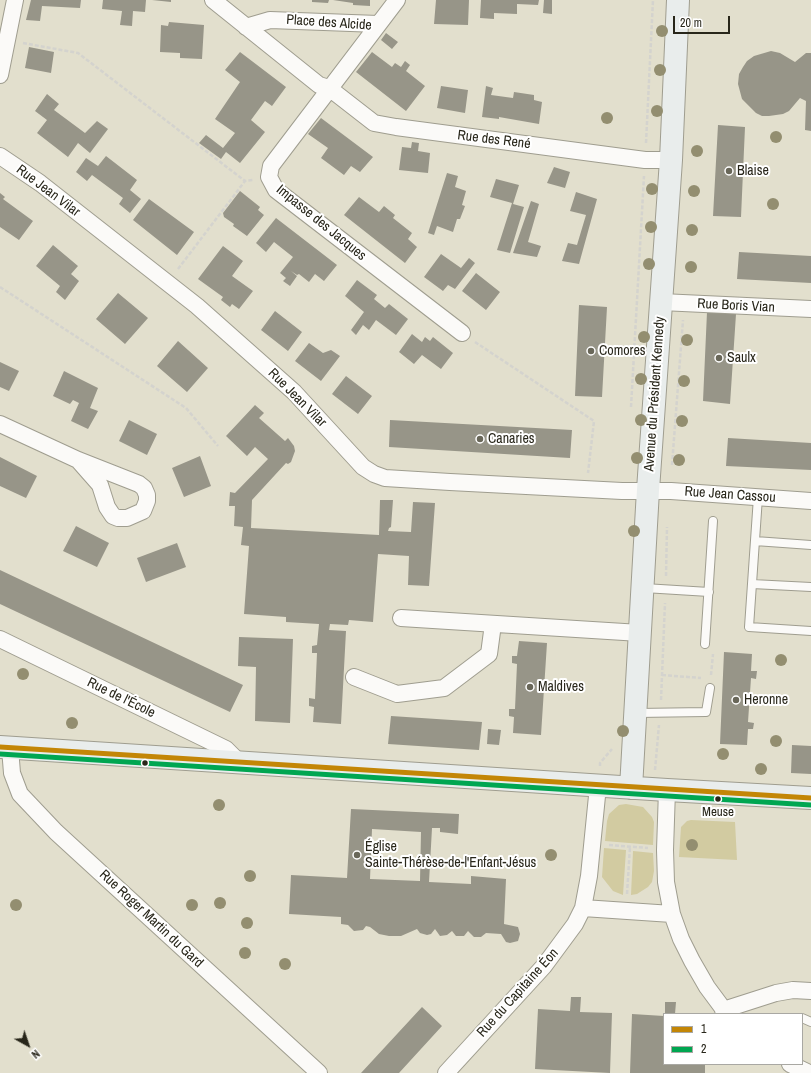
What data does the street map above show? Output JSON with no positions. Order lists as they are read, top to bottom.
{
  "streets": {
    "street": [
      "Place des Alcide",
      "Rue des René",
      "Rue Jean Vilar",
      "Impasse des Jacques",
      "Rue Boris Vian",
      "Avenue du Président Kennedy",
      "Rue Jean Cassou",
      "Rue de l'École",
      "Rue Roger Martin du Gard",
      "Rue du Capitaine Éon"
    ]
  },
  "crossings": [
    ["Place des Alcide", "Rue des René"],
    ["Place des Alcide", "Impasse des Jacques"],
    ["Rue des René", "Impasse des Jacques"],
    ["Rue des René", "Avenue du Président Kennedy"],
    ["Rue Jean Vilar", "Avenue du Président Kennedy"],
    ["Rue Jean Vilar", "Rue Jean Cassou"],
    ["Rue Boris Vian", "Avenue du Président Kennedy"],
    ["Avenue du Président Kennedy", "Rue Jean Cassou"]
  ],
  "places": [
    "Blaise",
    "Comores",
    "Saulx",
    "Canaries",
    "Maldives",
    "Heronne",
    "Meuse",
    "Église Sainte-Thérèse-de-l'Enfant-Jésus"
  ],
  "lines": ["transit line 1", "transit line 2"],
  "legend": ["1", "2"],
  "scale_bar": "20 m",
  "north": "bottom right"
}
